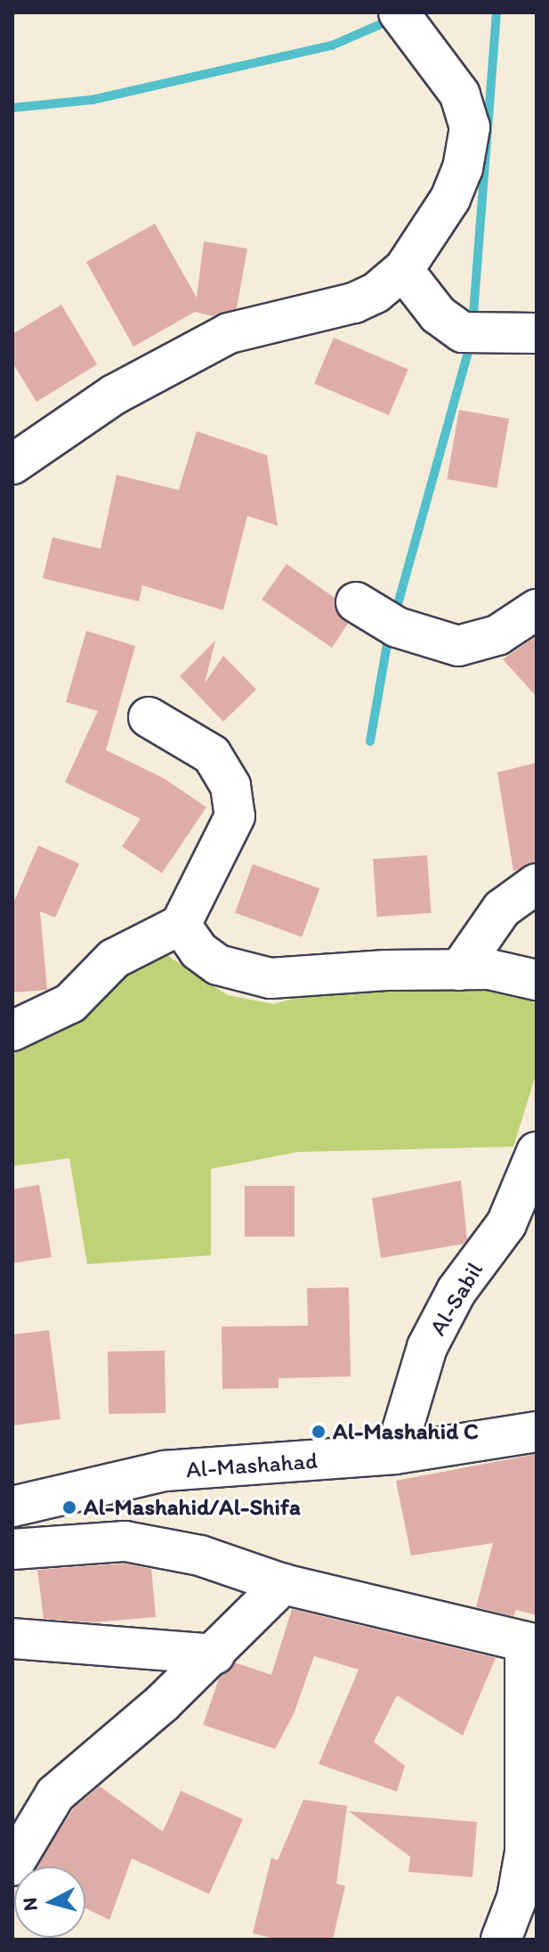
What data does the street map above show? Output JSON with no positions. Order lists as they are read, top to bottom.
{
  "streets": {
    "street": ["Al-Sabil", "Al-Mashahad"]
  },
  "crossings": [
    ["Al-Sabil", "Al-Mashahad"]
  ],
  "places": ["Al-Mashahid C", "Al-Mashahid/Al-Shifa"],
  "north": "left"
}
